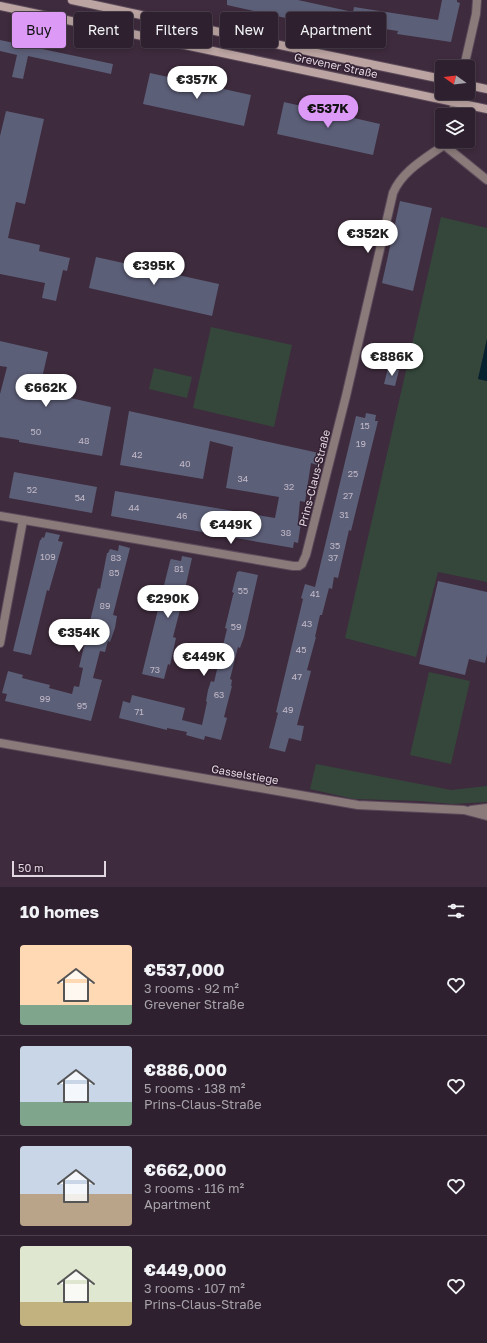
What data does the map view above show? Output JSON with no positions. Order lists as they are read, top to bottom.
{
  "streets": {
    "main road": ["Grevener Straße"],
    "street": ["Prins-Claus-Straße", "Gasselstiege"]
  },
  "house_numbers": [
    "15",
    "50",
    "48",
    "19",
    "42",
    "40",
    "25",
    "34",
    "32",
    "52",
    "27",
    "54",
    "44",
    "31",
    "46",
    "38",
    "35",
    "109",
    "83",
    "37",
    "81",
    "85",
    "55",
    "41",
    "89",
    "43",
    "59",
    "45",
    "73",
    "47",
    "63",
    "99",
    "95",
    "49",
    "71"
  ],
  "scale_bar": "50 m",
  "north": "left",
  "page": {
    "chip": [
      "Buy",
      "Rent",
      "Filters",
      "New",
      "Apartment"
    ],
    "price": [
      "€357K",
      "€537K",
      "€352K",
      "€395K",
      "€886K",
      "€662K",
      "€449K",
      "€290K",
      "€354K",
      "€449K"
    ],
    "scale": "50 m",
    "heading": "10 homes",
    "list": [
      {
        "name": "€537,000",
        "note": "3 rooms · 92 m² · Grevener Straße"
      },
      {
        "name": "€886,000",
        "note": "5 rooms · 138 m² · Prins-Claus-Straße"
      },
      {
        "name": "€662,000",
        "note": "3 rooms · 116 m² · Apartment"
      },
      {
        "name": "€449,000",
        "note": "3 rooms · 107 m² · Prins-Claus-Straße"
      }
    ]
  }
}
